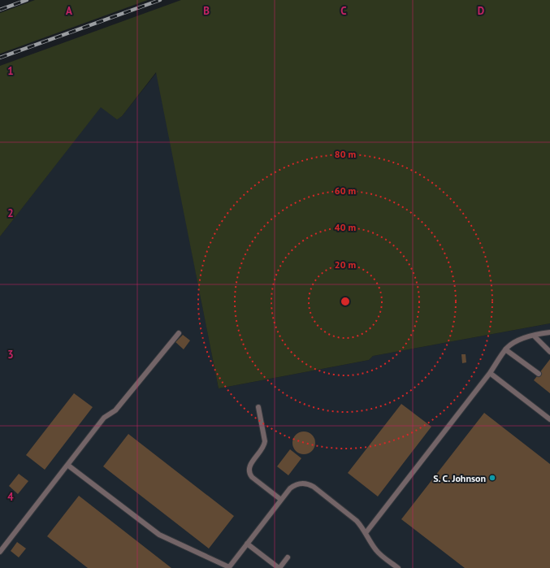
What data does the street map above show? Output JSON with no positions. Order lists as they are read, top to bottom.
{
  "places": ["S. C. Johnson"],
  "grid": {
    "columns": [
      "A",
      "B",
      "C",
      "D"
    ],
    "rows": [
      "1",
      "2",
      "3",
      "4"
    ]
  },
  "rings": [
    "80 m",
    "60 m",
    "40 m",
    "20 m"
  ]
}
